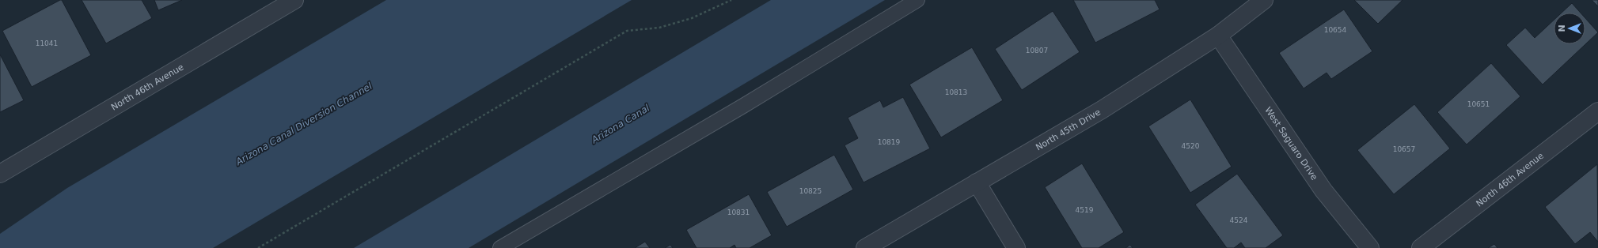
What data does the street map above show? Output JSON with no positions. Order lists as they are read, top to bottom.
{
  "streets": {
    "street": ["North 46th Avenue", "North 45th Drive", "West Saguaro Drive"]
  },
  "crossings": [
    ["North 45th Drive", "West Saguaro Drive"]
  ],
  "water": ["Arizona Canal Diversion Channel", "Arizona Canal"],
  "house_numbers": [
    "10654",
    "11041",
    "10807",
    "10813",
    "10651",
    "10819",
    "4520",
    "10657",
    "10825",
    "4519",
    "10831",
    "4524"
  ],
  "north": "left"
}
